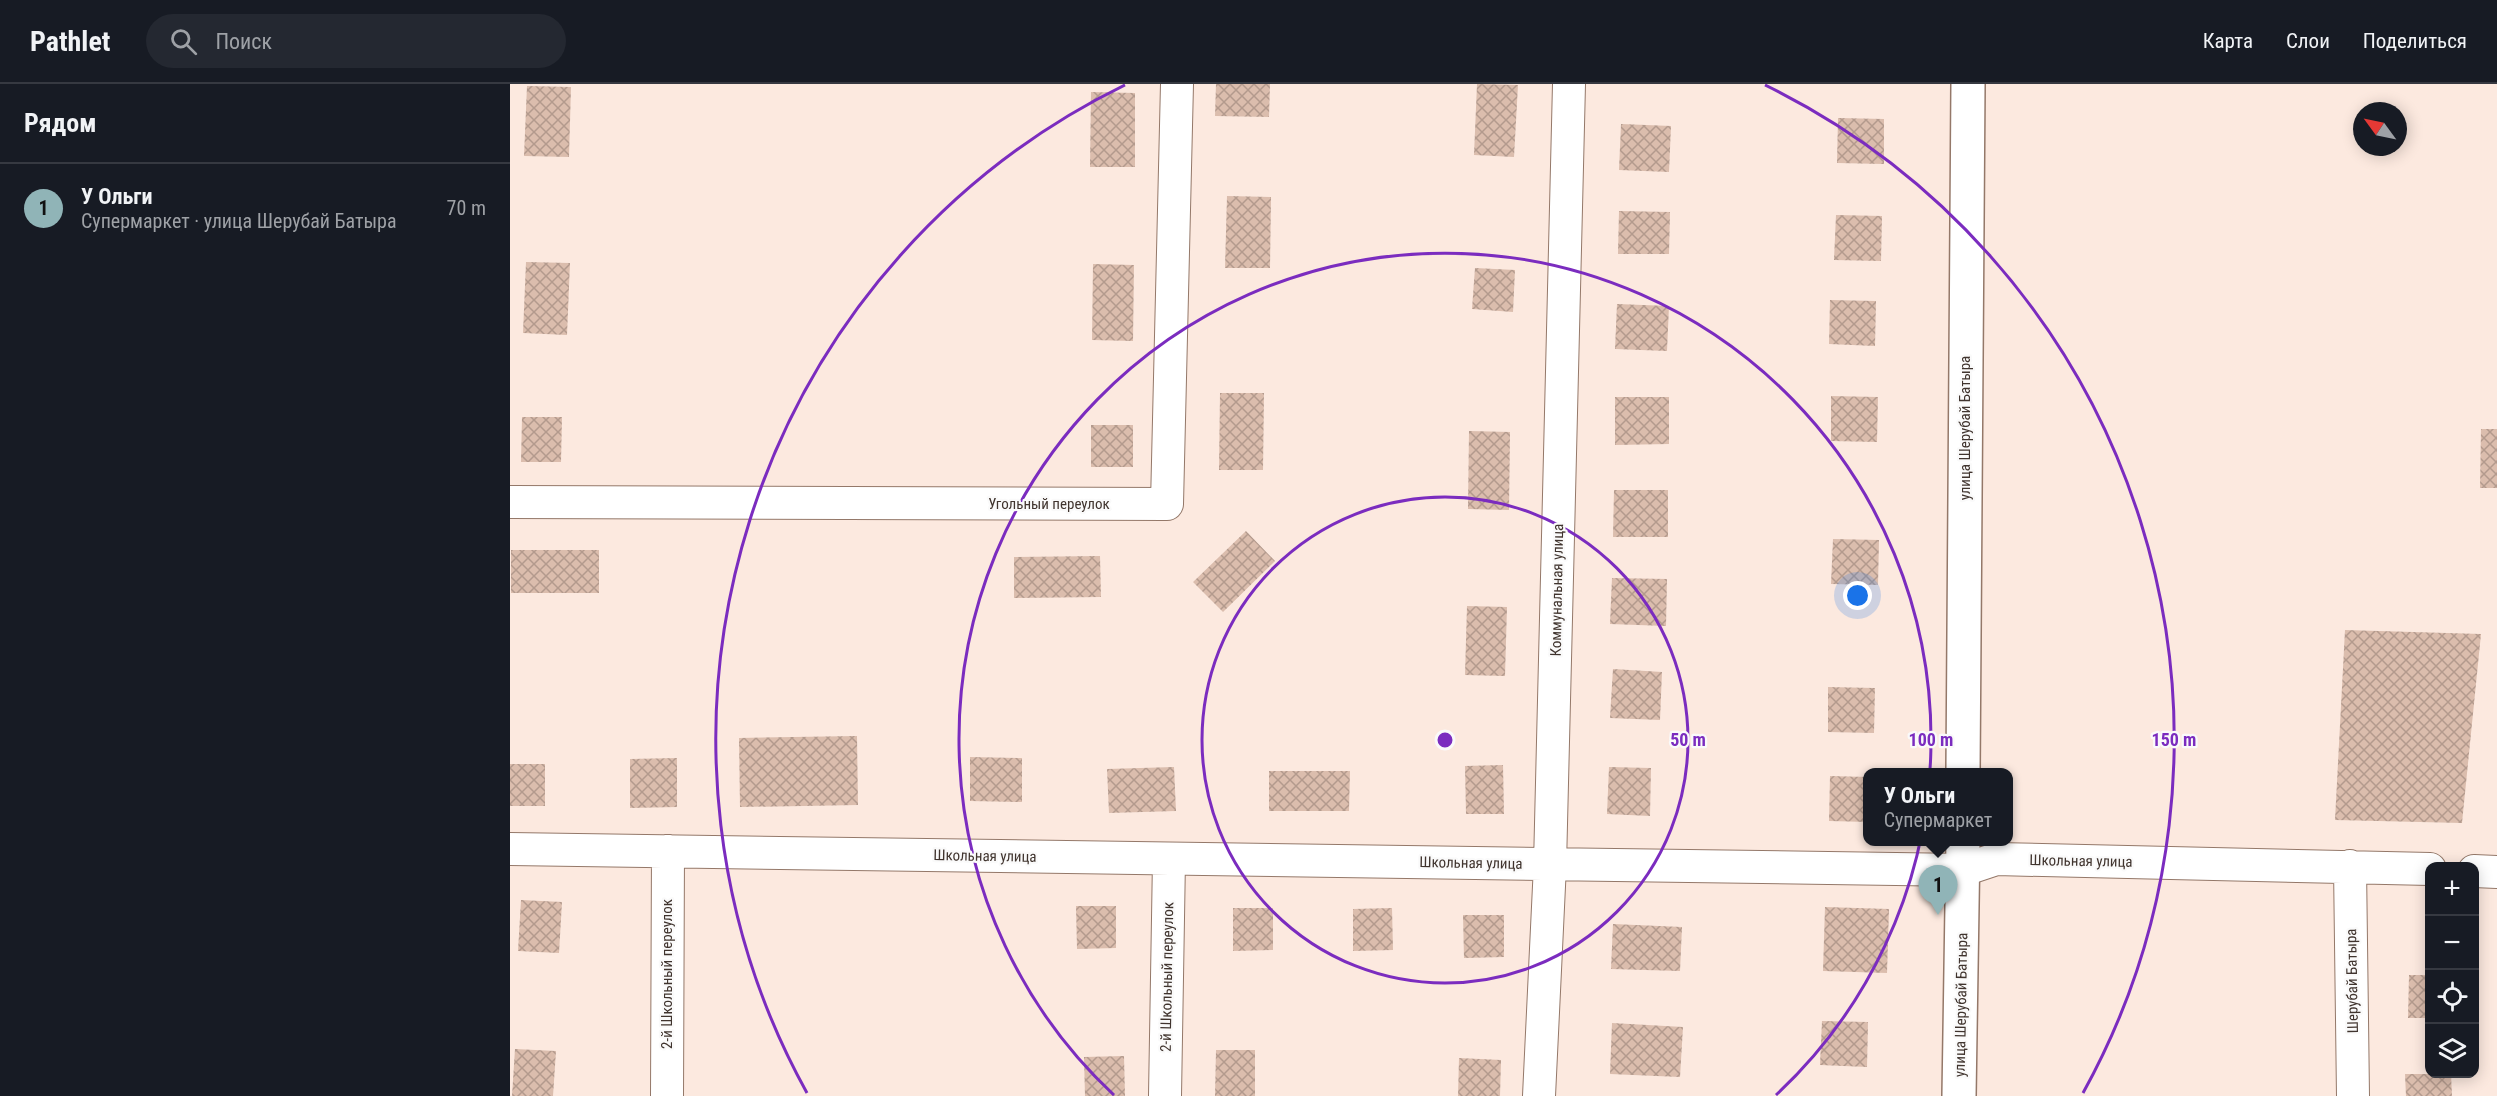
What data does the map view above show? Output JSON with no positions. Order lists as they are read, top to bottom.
{
  "streets": {
    "street": [
      "улица Шерубай Батыра",
      "Угольный переулок",
      "Коммунальная улица",
      "Школьная улица",
      "2-й Школьный переулок",
      "Шерубай Батыра"
    ]
  },
  "crossings": [
    ["улица Шерубай Батыра", "Школьная улица"],
    ["Коммунальная улица", "Школьная улица"],
    ["Школьная улица", "2-й Школьный переулок"],
    ["Школьная улица", "Шерубай Батыра"]
  ],
  "north": "top left",
  "page": {
    "header": "Pathlet",
    "search": "Поиск",
    "nav": ["Карта", "Слои", "Поделиться"],
    "heading": "Рядом",
    "list": [
      {
        "mark": "1",
        "name": "У Ольги",
        "note": "Супермаркет · улица Шерубай Батыра",
        "value": "70 m"
      }
    ],
    "popup": ["У Ольги", "Супермаркет"],
    "map_buttons": ["+", "−"],
    "pins": "1"
  },
  "rings": ["50 m", "100 m", "150 m"]
}
